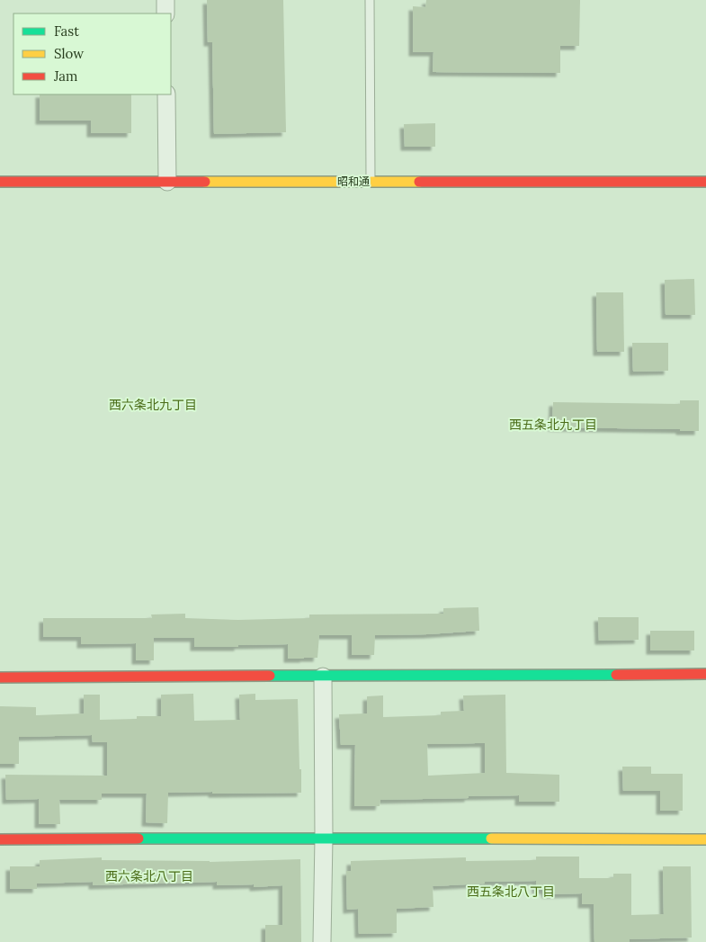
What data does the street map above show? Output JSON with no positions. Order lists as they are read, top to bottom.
{
  "streets": {
    "street": ["昭和通"]
  },
  "districts": [
    "西六条北九丁目",
    "西五条北九丁目",
    "西六条北八丁目",
    "西五条北八丁目"
  ],
  "legend": ["Fast", "Slow", "Jam"]
}
